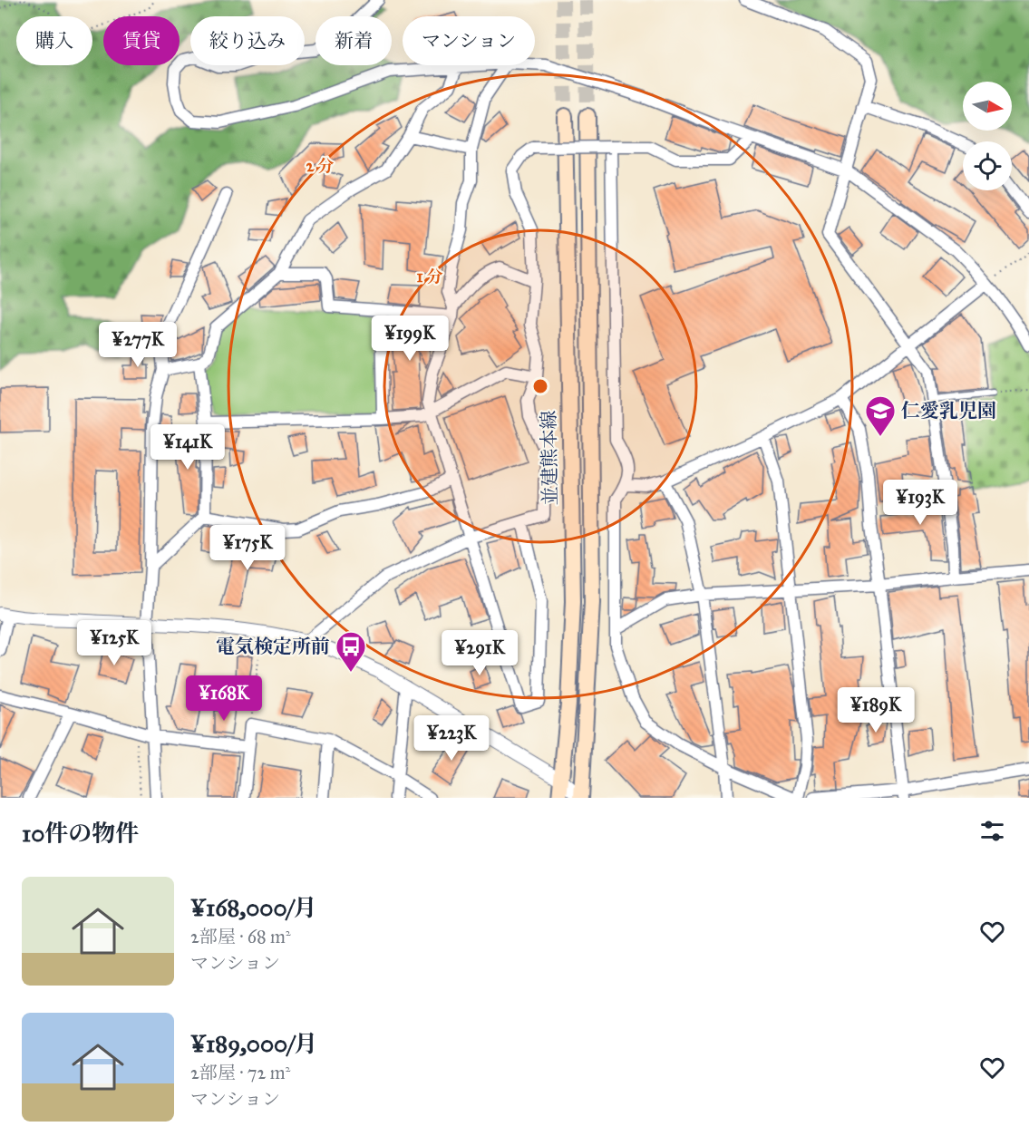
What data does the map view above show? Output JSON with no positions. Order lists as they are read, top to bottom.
{
  "streets": {
    "main road": ["並建熊本線"]
  },
  "places": {
    "school or university": ["仁愛乳児園"],
    "bus stop": ["電気検定所前"]
  },
  "north": "right",
  "page": {
    "chip": [
      "購入",
      "賃貸",
      "絞り込み",
      "新着",
      "マンション"
    ],
    "price": [
      "¥199K",
      "¥277K",
      "¥141K",
      "¥193K",
      "¥175K",
      "¥125K",
      "¥291K",
      "¥168K",
      "¥189K",
      "¥223K"
    ],
    "heading": "10件の物件",
    "list": [
      {
        "name": "¥168,000/月",
        "note": "2部屋 · 68 m² · マンション"
      },
      {
        "name": "¥189,000/月",
        "note": "2部屋 · 72 m² · マンション"
      }
    ]
  },
  "rings": ["2 分", "1 分"]
}
